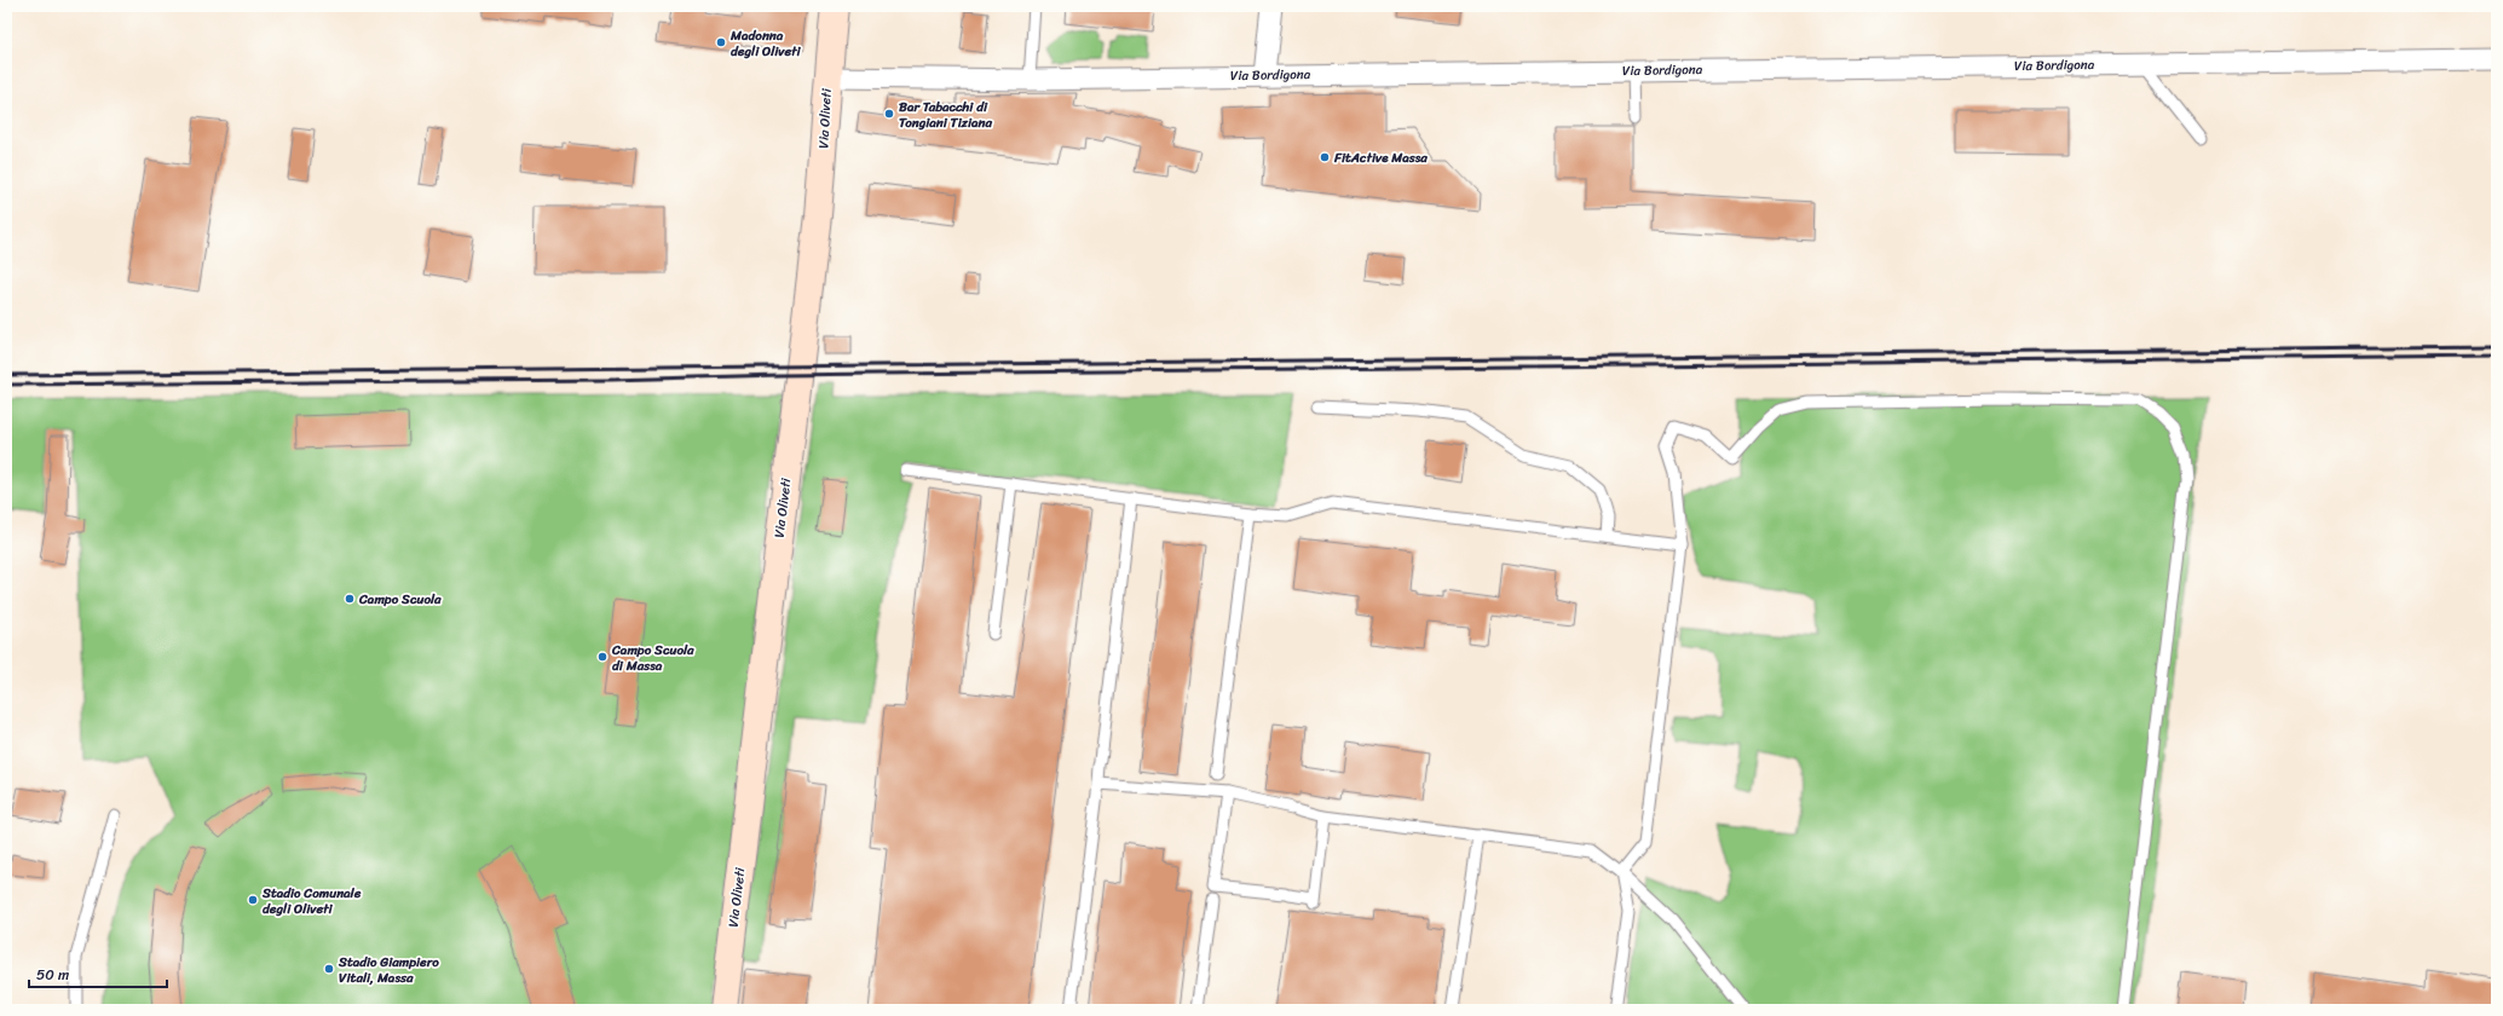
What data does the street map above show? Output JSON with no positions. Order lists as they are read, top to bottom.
{
  "streets": {
    "main road": ["Via Oliveti"],
    "street": ["Via Bordigona"]
  },
  "crossings": [
    ["Via Bordigona", "Via Oliveti"]
  ],
  "places": [
    "Madonna degli Oliveti",
    "Bar Tabacchi di Tongiani Tiziana",
    "FitActive Massa",
    "Campo Scuola",
    "Campo Scuola di Massa",
    "Stadio Comunale degli Oliveti",
    "Stadio Giampiero Vitali, Massa"
  ],
  "scale_bar": "50 m"
}
